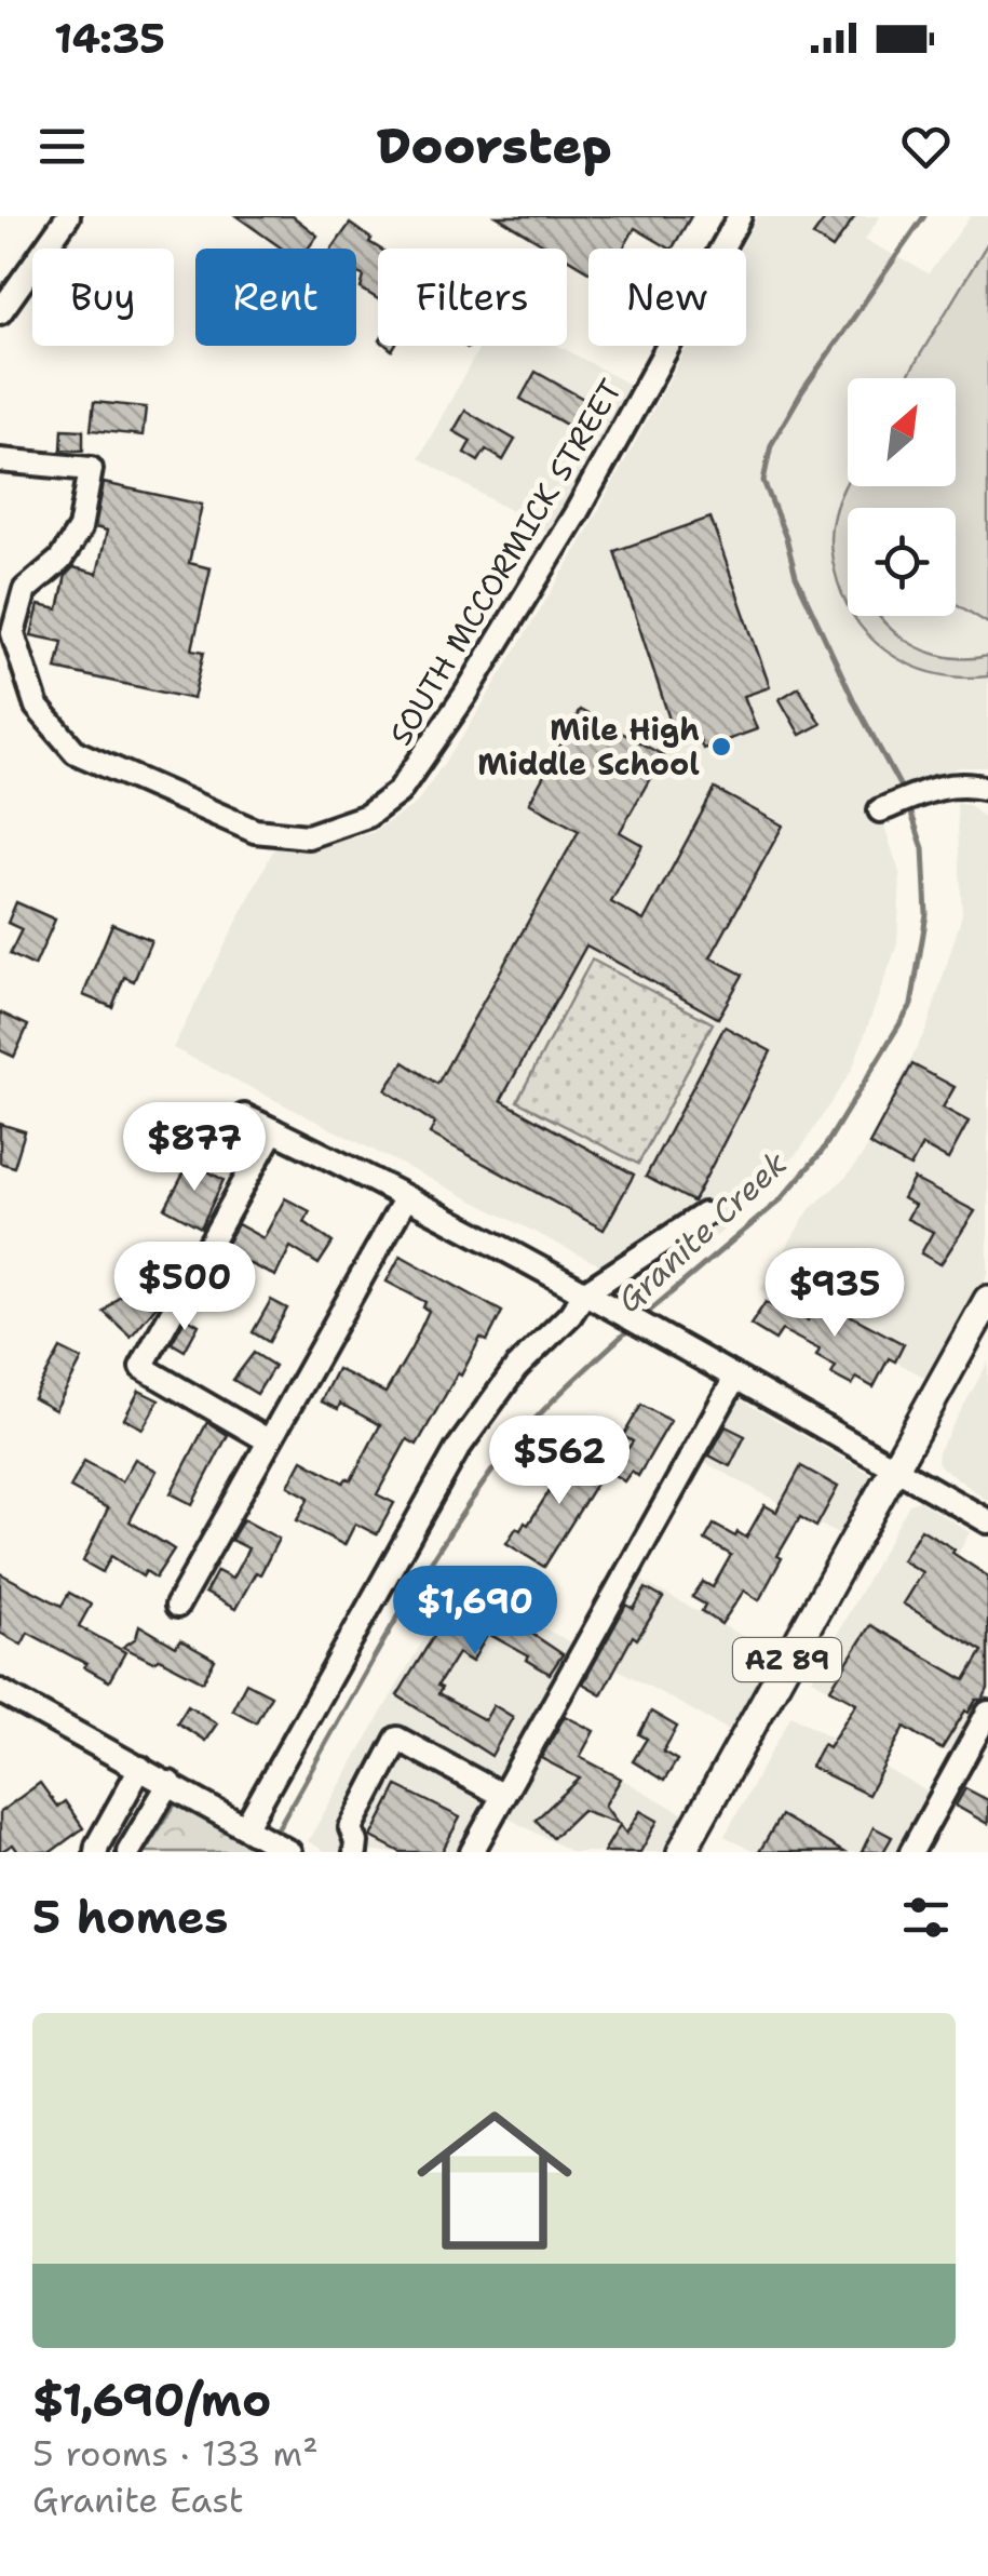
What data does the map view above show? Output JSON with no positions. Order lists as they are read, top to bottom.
{
  "streets": {
    "main road": ["AZ 89"],
    "street": ["SOUTH MCCORMICK STREET"]
  },
  "water": ["Granite Creek"],
  "places": ["Mile High Middle School"],
  "north": "top right",
  "page": {
    "status": "14:35",
    "header": "Doorstep",
    "chip": [
      "Buy",
      "Rent",
      "Filters",
      "New"
    ],
    "price": [
      "$877",
      "$500",
      "$935",
      "$562",
      "$1,690"
    ],
    "heading": "5 homes",
    "list": [
      {
        "name": "$1,690/mo",
        "note": "5 rooms · 133 m² · Granite East"
      }
    ]
  }
}
